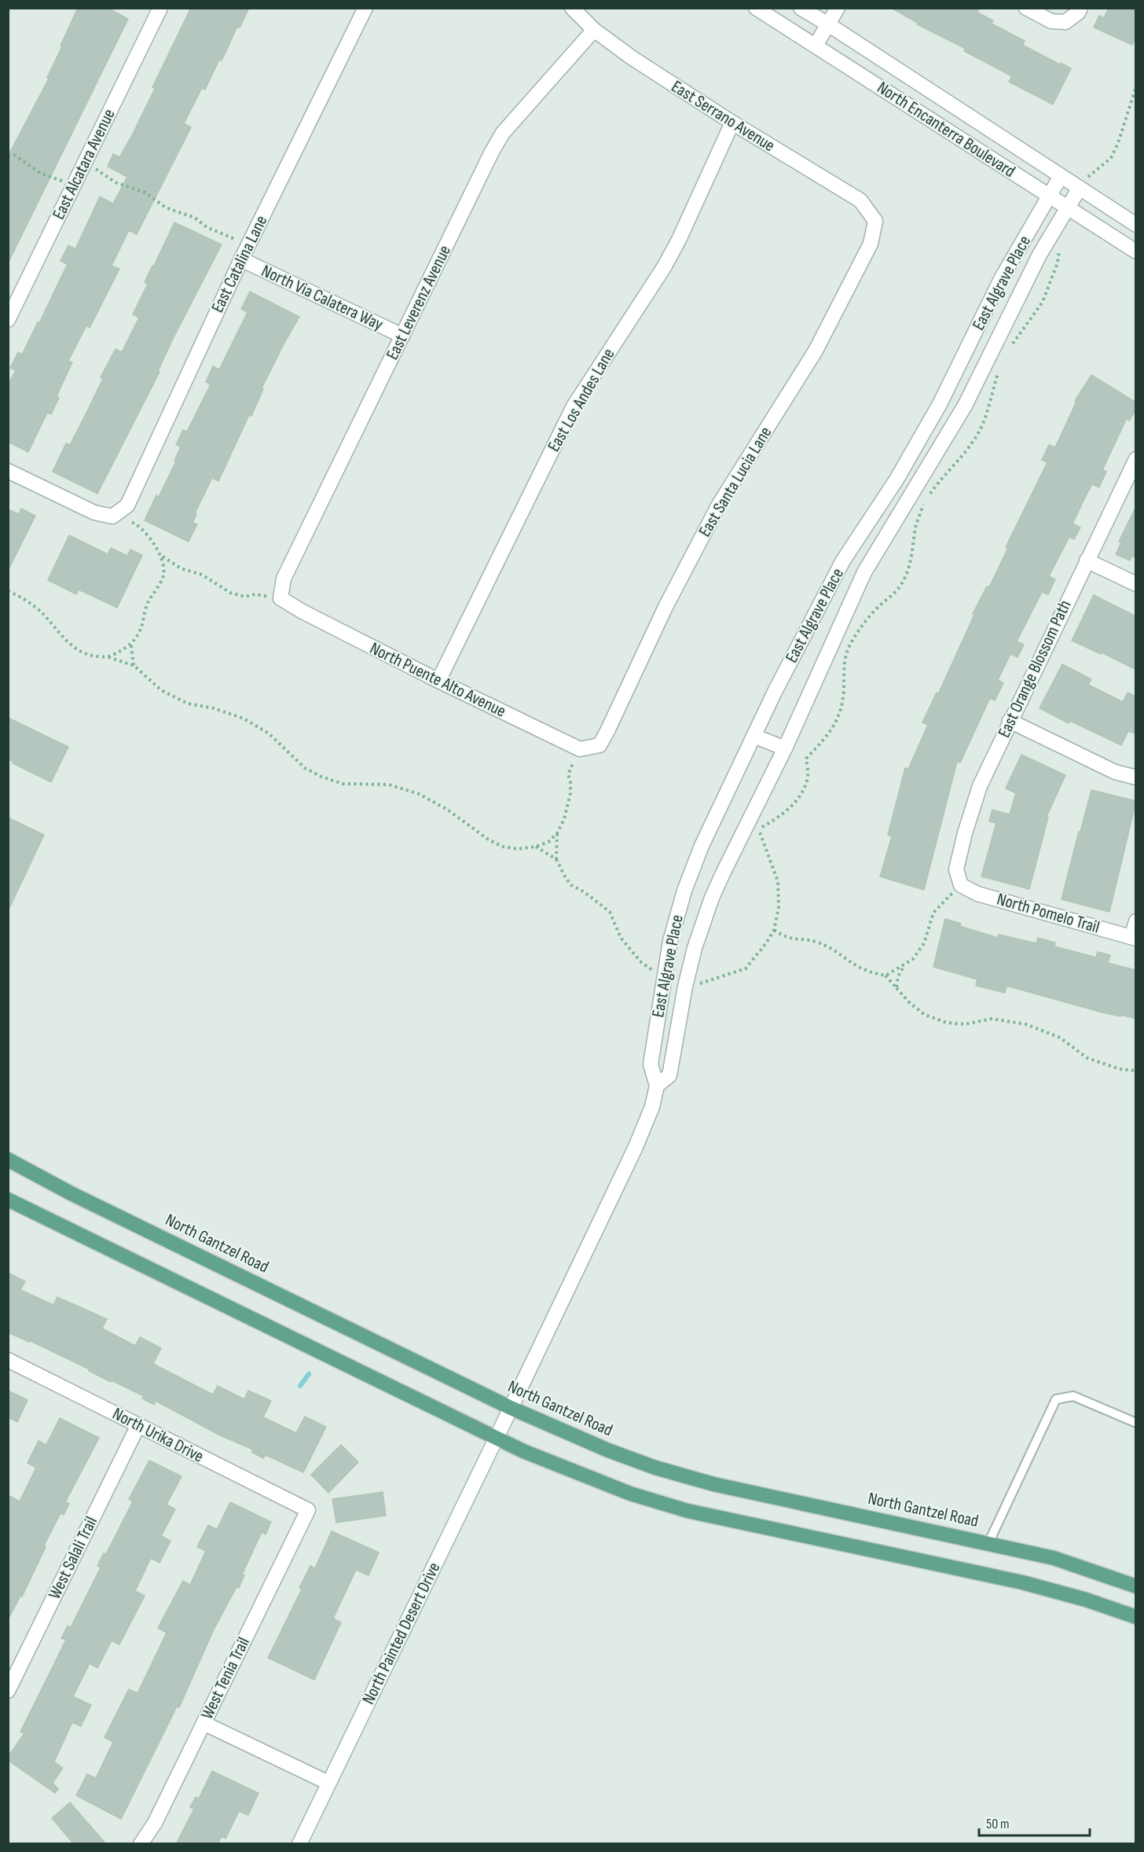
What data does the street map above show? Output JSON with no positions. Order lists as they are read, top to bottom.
{
  "streets": {
    "main road": ["North Gantzel Road"],
    "street": [
      "East Serrano Avenue",
      "North Encanterra Boulevard",
      "East Alcatara Avenue",
      "East Catalina Lane",
      "East Algrave Place",
      "North Via Calatera Way",
      "East Leverenz Avenue",
      "East Los Andes Lane",
      "East Santa Lucia Lane",
      "East Orange Blossom Path",
      "North Puente Alto Avenue",
      "North Pomelo Trail",
      "North Urika Drive",
      "West Salali Trail",
      "North Painted Desert Drive",
      "West Tenia Trail"
    ]
  },
  "crossings": [
    ["East Serrano Avenue", "East Leverenz Avenue"],
    ["East Serrano Avenue", "East Los Andes Lane"],
    ["East Serrano Avenue", "East Santa Lucia Lane"],
    ["North Encanterra Boulevard", "East Algrave Place"],
    ["East Catalina Lane", "North Via Calatera Way"],
    ["East Algrave Place", "North Gantzel Road"],
    ["East Algrave Place", "North Painted Desert Drive"],
    ["North Via Calatera Way", "East Leverenz Avenue"],
    ["East Leverenz Avenue", "North Puente Alto Avenue"],
    ["East Los Andes Lane", "North Puente Alto Avenue"],
    ["East Santa Lucia Lane", "North Puente Alto Avenue"],
    ["East Orange Blossom Path", "North Pomelo Trail"],
    ["North Urika Drive", "West Salali Trail"],
    ["North Urika Drive", "West Tenia Trail"]
  ],
  "scale_bar": "50 m"
}
